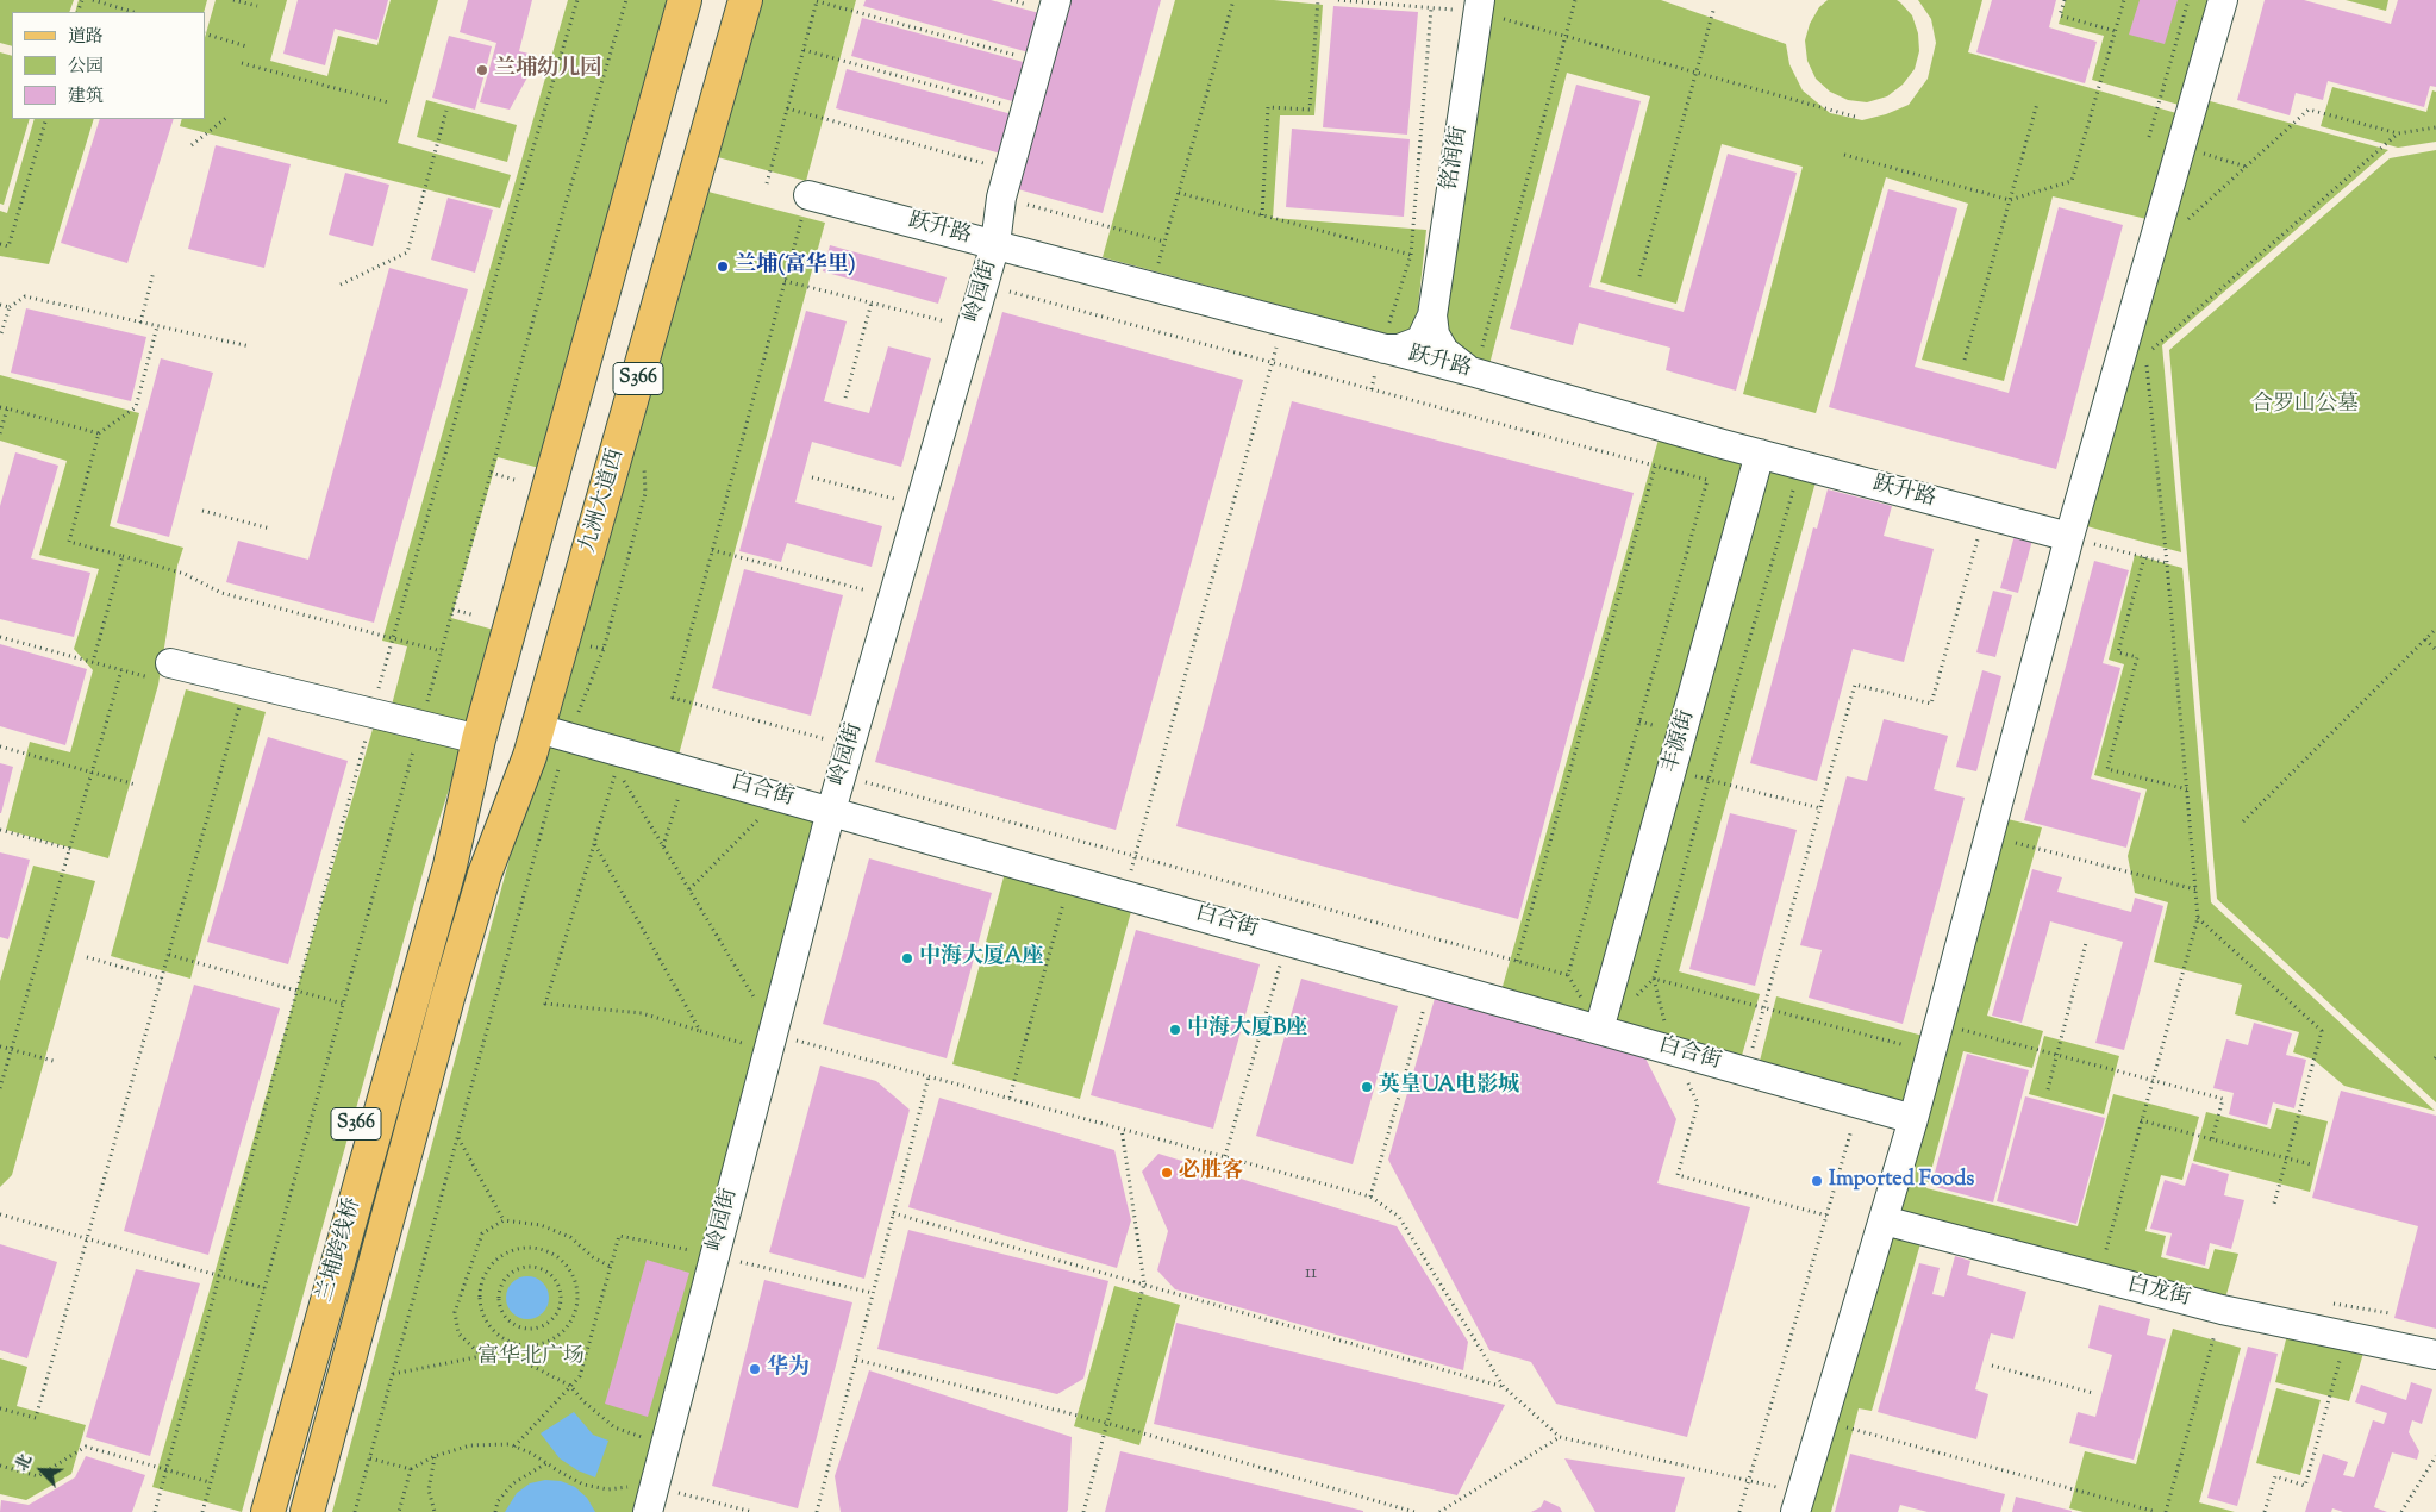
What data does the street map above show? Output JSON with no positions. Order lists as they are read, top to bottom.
{
  "streets": {
    "main road": ["S366", "九洲大道西", "兰埔跨线桥"],
    "street": [
      "铭润街",
      "跃升路",
      "岭园街",
      "丰源街",
      "白合街",
      "白龙街"
    ]
  },
  "crossings": [
    ["铭润街", "跃升路"],
    ["跃升路", "岭园街"],
    ["跃升路", "丰源街"],
    ["岭园街", "白合街"],
    ["S366", "九洲大道西"],
    ["S366", "白合街"],
    ["S366", "兰埔跨线桥"],
    ["九洲大道西", "白合街"],
    ["九洲大道西", "兰埔跨线桥"],
    ["丰源街", "白合街"]
  ],
  "parks": ["合罗山公墓", "富华北广场"],
  "places": [
    "兰埔幼儿园",
    "兰埔(富华里)",
    "中海大厦A座",
    "中海大厦B座",
    "英皇UA电影城",
    "必胜客",
    "Imported Foods",
    "华为"
  ],
  "house_numbers": ["11"],
  "legend": ["道路", "公园", "建筑"],
  "north": "top left"
}
